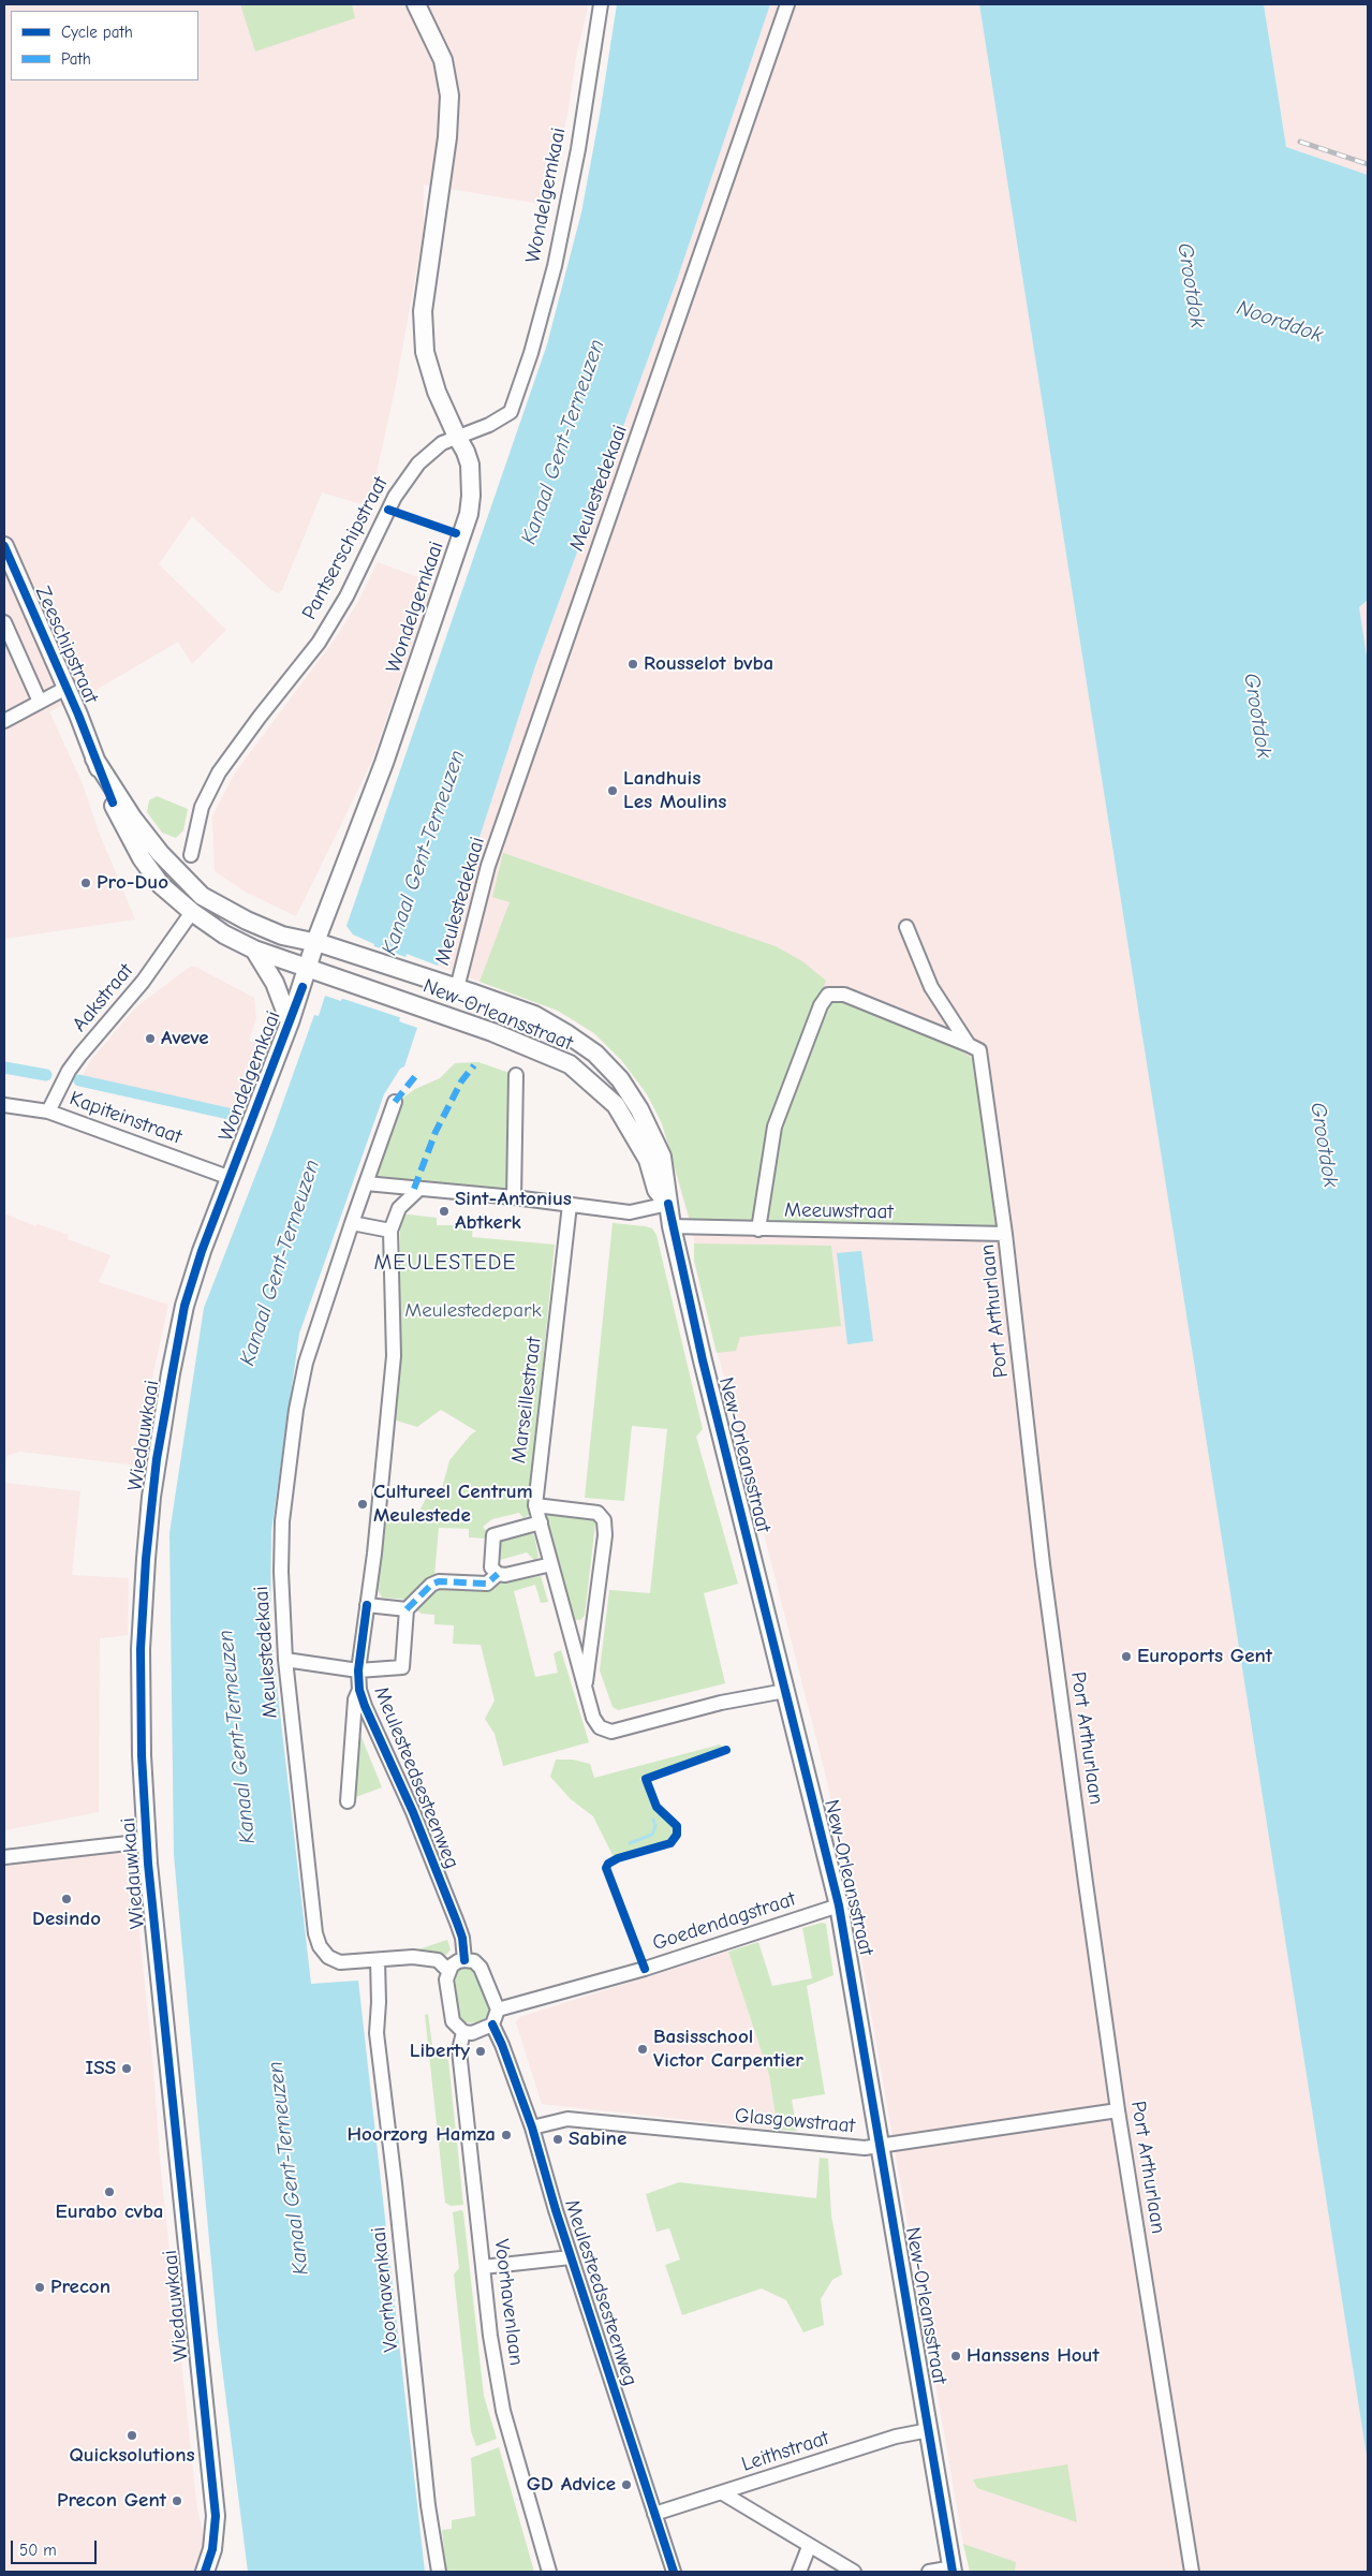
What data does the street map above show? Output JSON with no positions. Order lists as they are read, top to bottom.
{
  "streets": {
    "main road": [
      "Wondelgemkaai",
      "Zeeschipstraat",
      "New-Orleansstraat",
      "Wiedauwkaai"
    ],
    "street": [
      "Meulestedekaai",
      "Pantserschipstraat",
      "Aakstraat",
      "Kapiteinstraat",
      "Meeuwstraat",
      "Port Arthurlaan",
      "Marseillestraat",
      "Meulesteedsesteenweg",
      "Goedendagstraat",
      "Glasgowstraat",
      "Voorhavenkaai",
      "Voorhavenlaan",
      "Leithstraat"
    ]
  },
  "crossings": [
    ["Wondelgemkaai", "Pantserschipstraat"],
    ["Wondelgemkaai", "Zeeschipstraat"],
    ["Wondelgemkaai", "New-Orleansstraat"],
    ["Wondelgemkaai", "Kapiteinstraat"],
    ["Wondelgemkaai", "Wiedauwkaai"],
    ["Meulestedekaai", "New-Orleansstraat"],
    ["Meulestedekaai", "Meulesteedsesteenweg"],
    ["Meulestedekaai", "Goedendagstraat"],
    ["Meulestedekaai", "Voorhavenkaai"],
    ["Meulestedekaai", "Voorhavenlaan"],
    ["Zeeschipstraat", "Aakstraat"],
    ["Zeeschipstraat", "New-Orleansstraat"],
    ["Aakstraat", "Kapiteinstraat"],
    ["New-Orleansstraat", "Meeuwstraat"],
    ["New-Orleansstraat", "Marseillestraat"],
    ["New-Orleansstraat", "Goedendagstraat"],
    ["New-Orleansstraat", "Glasgowstraat"],
    ["New-Orleansstraat", "Leithstraat"],
    ["Kapiteinstraat", "Wiedauwkaai"],
    ["Meeuwstraat", "Port Arthurlaan"],
    ["Port Arthurlaan", "Glasgowstraat"],
    ["Meulesteedsesteenweg", "Goedendagstraat"],
    ["Meulesteedsesteenweg", "Glasgowstraat"],
    ["Meulesteedsesteenweg", "Voorhavenlaan"],
    ["Meulesteedsesteenweg", "Leithstraat"],
    ["Goedendagstraat", "Voorhavenlaan"]
  ],
  "districts": ["MEULESTEDE"],
  "water": ["Grootdok", "Noorddok", "Kanaal Gent-Terneuzen"],
  "parks": ["Meulestedepark"],
  "places": [
    "Rousselot bvba",
    "Landhuis Les Moulins",
    "Pro-Duo",
    "Aveve",
    "Sint-Antonius Abtkerk",
    "Cultureel Centrum Meulestede",
    "Euroports Gent",
    "Desindo",
    "Basisschool Victor Carpentier",
    "Liberty",
    "ISS",
    "Hoorzorg Hamza",
    "Sabine",
    "Eurabo cvba",
    "Precon",
    "Hanssens Hout",
    "Quicksolutions",
    "GD Advice",
    "Precon Gent"
  ],
  "legend": ["Cycle path", "Path"],
  "scale_bar": "50 m"
}
